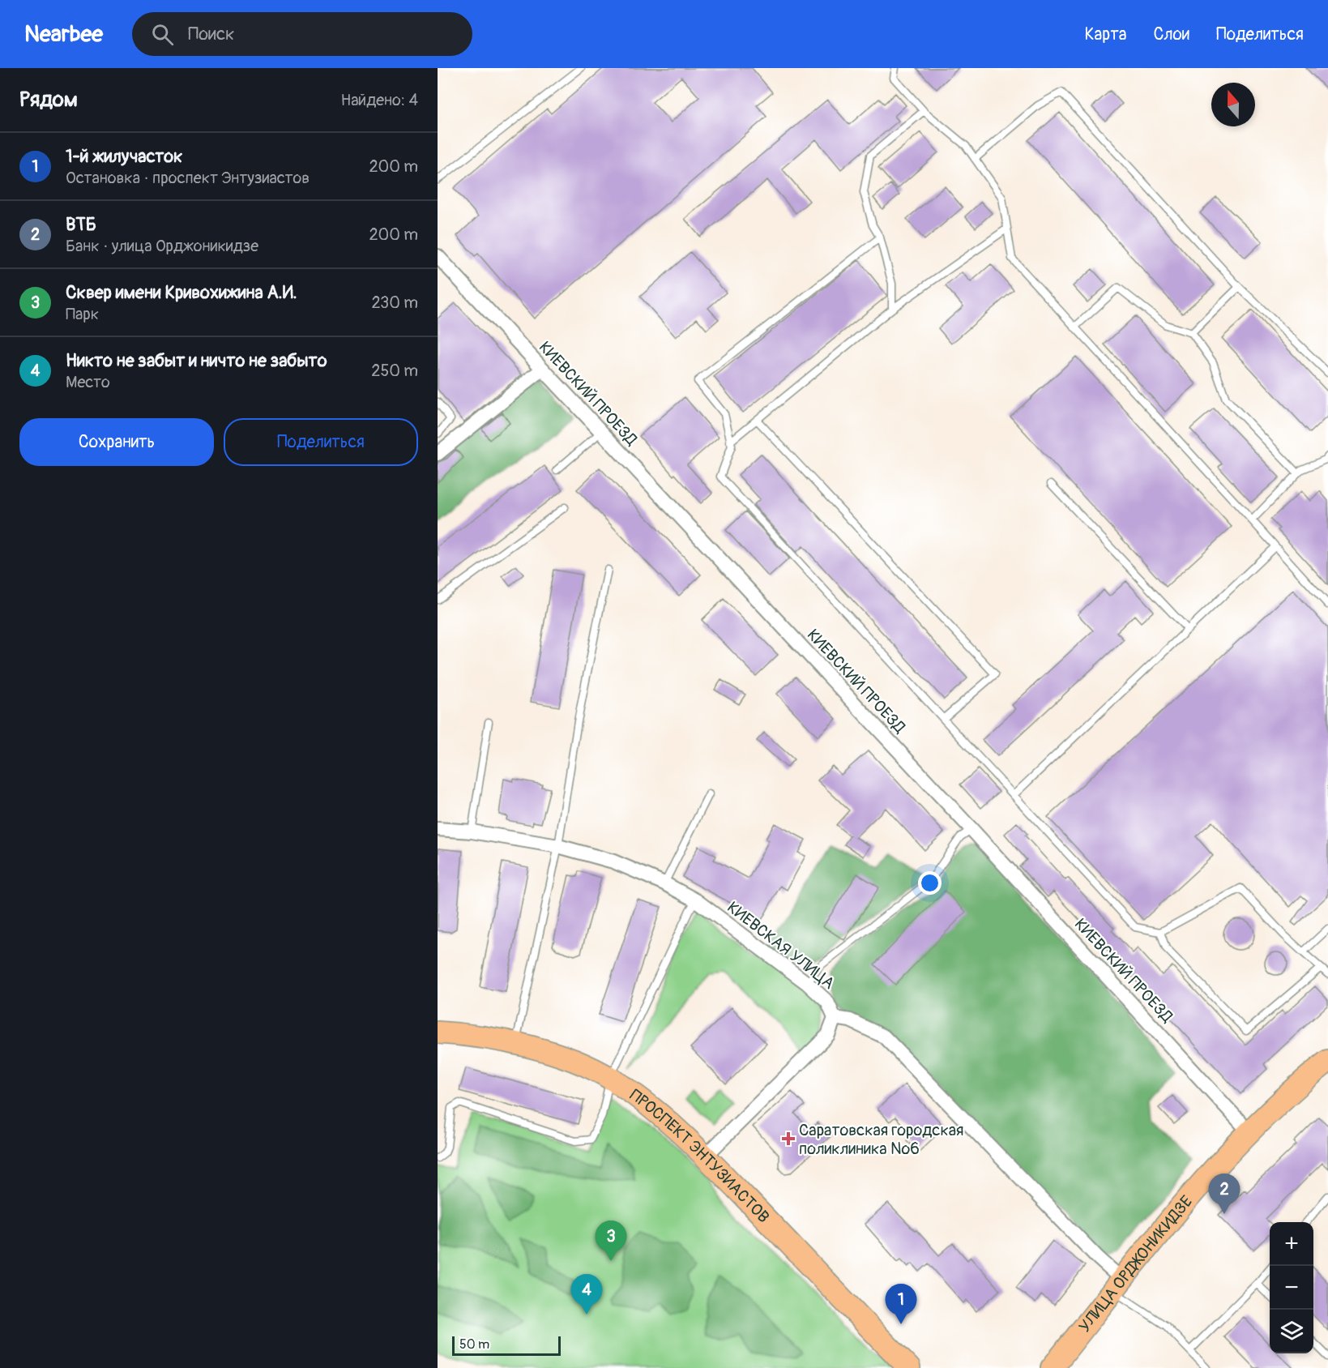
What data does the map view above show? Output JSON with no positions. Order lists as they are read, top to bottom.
{
  "streets": {
    "main road": ["ПРОСПЕКТ ЭНТУЗИАСТОВ", "УЛИЦА ОРДЖОНИКИДЗЕ"],
    "street": ["КИЕВСКИЙ ПРОЕЗД", "КИЕВСКАЯ УЛИЦА"]
  },
  "crossings": [
    ["КИЕВСКИЙ ПРОЕЗД", "УЛИЦА ОРДЖОНИКИДЗЕ"]
  ],
  "places": {
    "health": ["Саратовская городская поликлиника №6"]
  },
  "scale_bar": "50 m",
  "north": "top",
  "page": {
    "header": "Nearbee",
    "search": "Поиск",
    "nav": ["Карта", "Слои", "Поделиться"],
    "heading": ["Рядом", "Найдено: 4"],
    "list": [
      {
        "mark": "1",
        "name": "1-й жилучасток",
        "note": "Остановка · проспект Энтузиастов",
        "value": "200 m"
      },
      {
        "mark": "2",
        "name": "ВТБ",
        "note": "Банк · улица Орджоникидзе",
        "value": "200 m"
      },
      {
        "mark": "3",
        "name": "Сквер имени Кривохижина А.И.",
        "note": "Парк",
        "value": "230 m"
      },
      {
        "mark": "4",
        "name": "Никто не забыт и ничто не забыто",
        "note": "Место",
        "value": "250 m"
      }
    ],
    "buttons": ["Сохранить", "Поделиться"],
    "pins": [
      "2",
      "3",
      "4",
      "1"
    ],
    "map_buttons": ["+", "−"],
    "scale": "50 m"
  }
}
